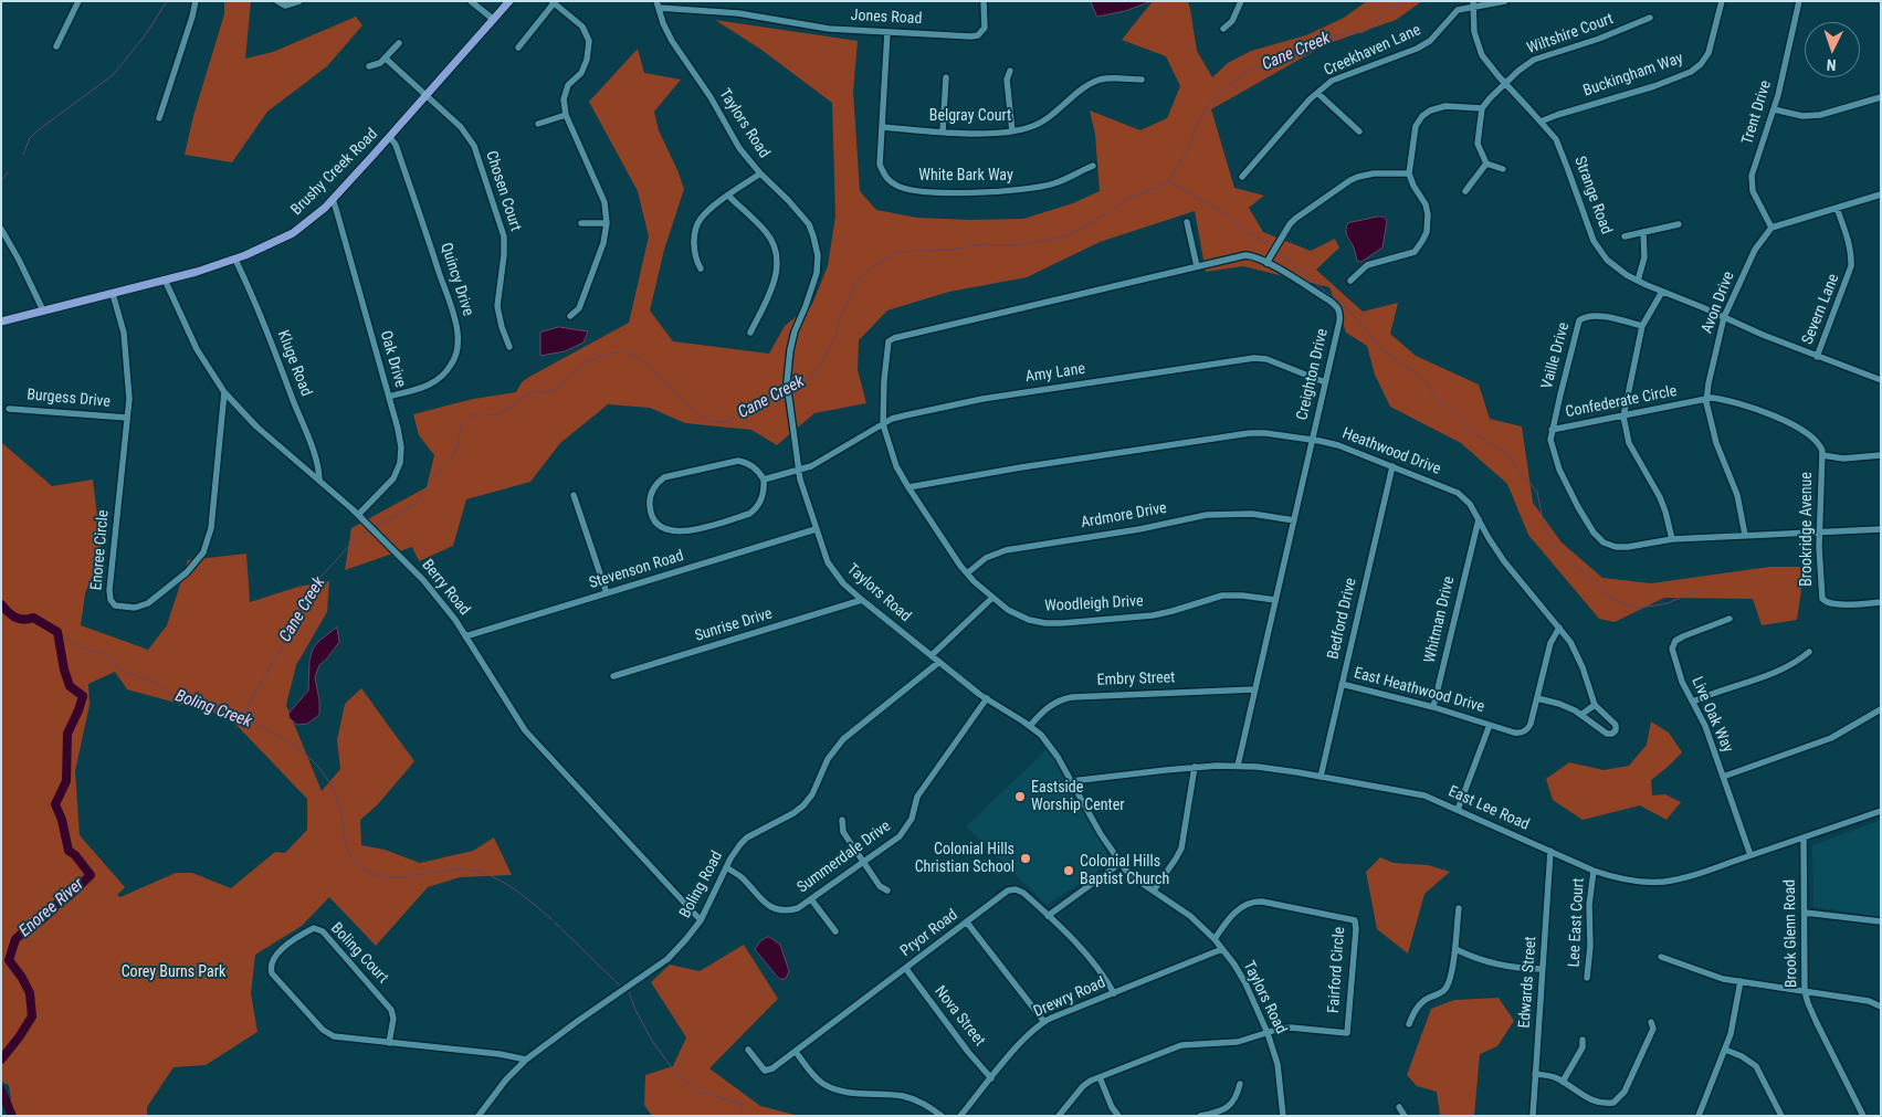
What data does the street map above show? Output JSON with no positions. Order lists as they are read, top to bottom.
{
  "streets": {
    "main road": ["Brushy Creek Road"],
    "street": [
      "Jones Road",
      "Wiltshire Court",
      "Creekhaven Lane",
      "Buckingham Way",
      "Trent Drive",
      "Belgray Court",
      "Taylors Road",
      "White Bark Way",
      "Chosen Court",
      "Strange Road",
      "Quincy Drive",
      "Avon Drive",
      "Severn Lane",
      "Vaille Drive",
      "Oak Drive",
      "Kluge Road",
      "Amy Lane",
      "Creighton Drive",
      "Burgess Drive",
      "Confederate Circle",
      "Heathwood Drive",
      "Ardmore Drive",
      "Brookridge Avenue",
      "Enoree Circle",
      "Stevenson Road",
      "Berry Road",
      "Woodleigh Drive",
      "Bedford Drive",
      "Whitman Drive",
      "Sunrise Drive",
      "Embry Street",
      "East Heathwood Drive",
      "Live Oak Way",
      "East Lee Road",
      "Summerdale Drive",
      "Boling Road",
      "Lee East Court",
      "Pryor Road",
      "Brook Glenn Road",
      "Boling Court",
      "Fairford Circle",
      "Edwards Street",
      "Drewry Road",
      "Nova Street"
    ]
  },
  "crossings": [
    ["Jones Road", "Taylors Road"],
    ["Jones Road", "White Bark Way"],
    ["Wiltshire Court", "Strange Road"],
    ["Creekhaven Lane", "Strange Road"],
    ["Buckingham Way", "Strange Road"],
    ["Trent Drive", "Avon Drive"],
    ["Belgray Court", "White Bark Way"],
    ["Taylors Road", "Amy Lane"],
    ["Taylors Road", "Stevenson Road"],
    ["Taylors Road", "Sunrise Drive"],
    ["Taylors Road", "Embry Street"],
    ["Taylors Road", "East Lee Road"],
    ["Taylors Road", "Summerdale Drive"],
    ["Taylors Road", "Boling Road"],
    ["Taylors Road", "Fairford Circle"],
    ["Taylors Road", "Drewry Road"],
    ["Brushy Creek Road", "Chosen Court"],
    ["Brushy Creek Road", "Quincy Drive"],
    ["Brushy Creek Road", "Oak Drive"],
    ["Brushy Creek Road", "Kluge Road"],
    ["Brushy Creek Road", "Enoree Circle"],
    ["Brushy Creek Road", "Berry Road"],
    ["Strange Road", "Avon Drive"],
    ["Strange Road", "Severn Lane"],
    ["Quincy Drive", "Oak Drive"],
    ["Avon Drive", "Confederate Circle"],
    ["Vaille Drive", "Confederate Circle"],
    ["Oak Drive", "Berry Road"],
    ["Kluge Road", "Berry Road"],
    ["Amy Lane", "Creighton Drive"],
    ["Amy Lane", "Woodleigh Drive"],
    ["Creighton Drive", "Heathwood Drive"],
    ["Creighton Drive", "Ardmore Drive"],
    ["Creighton Drive", "Woodleigh Drive"],
    ["Creighton Drive", "Embry Street"],
    ["Creighton Drive", "East Lee Road"],
    ["Burgess Drive", "Enoree Circle"],
    ["Confederate Circle", "Brookridge Avenue"],
    ["Heathwood Drive", "Woodleigh Drive"],
    ["Heathwood Drive", "Bedford Drive"],
    ["Heathwood Drive", "Whitman Drive"],
    ["Ardmore Drive", "Woodleigh Drive"],
    ["Enoree Circle", "Berry Road"],
    ["Stevenson Road", "Berry Road"],
    ["Berry Road", "Boling Road"],
    ["Bedford Drive", "East Heathwood Drive"],
    ["Bedford Drive", "East Lee Road"],
    ["Whitman Drive", "East Heathwood Drive"],
    ["Live Oak Way", "East Lee Road"],
    ["East Lee Road", "Lee East Court"],
    ["East Lee Road", "Brook Glenn Road"],
    ["East Lee Road", "Edwards Street"],
    ["Summerdale Drive", "Boling Road"],
    ["Boling Road", "Boling Court"],
    ["Pryor Road", "Drewry Road"],
    ["Pryor Road", "Nova Street"],
    ["Drewry Road", "Nova Street"]
  ],
  "water": ["Cane Creek", "Boling Creek", "Enoree River"],
  "parks": ["Corey Burns Park"],
  "places": ["Eastside Worship Center", "Colonial Hills Christian School", "Colonial Hills Baptist Church"],
  "north": "bottom"
}
